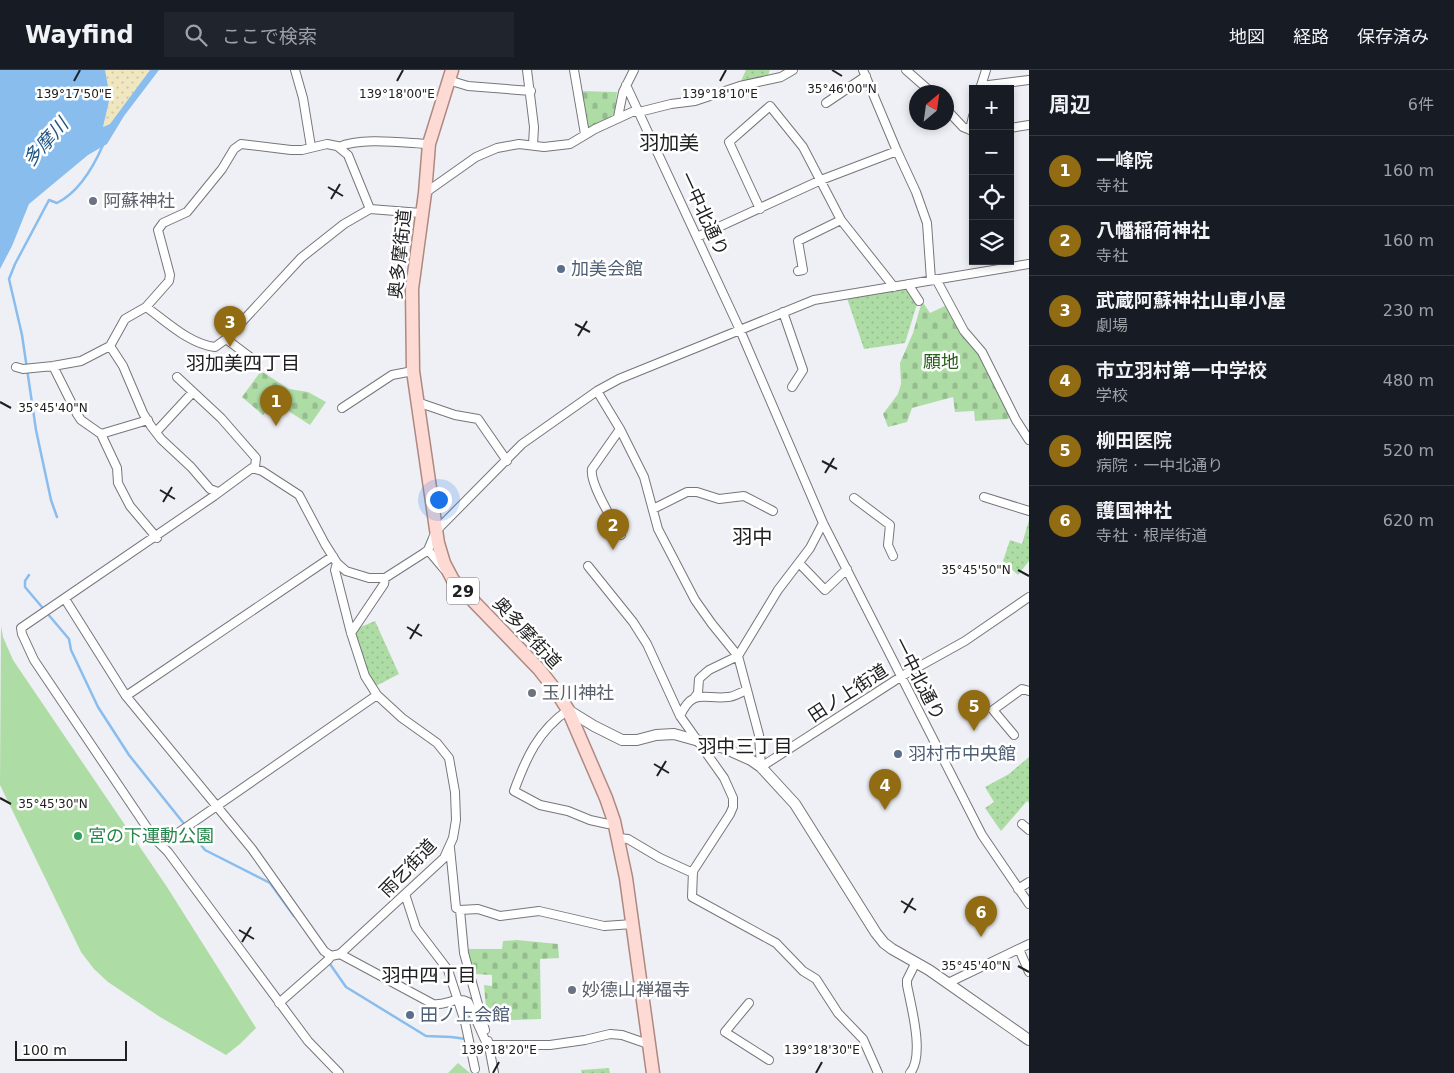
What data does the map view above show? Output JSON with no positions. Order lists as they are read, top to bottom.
{
  "streets": {
    "main road": ["奥多摩街道", "29"],
    "street": ["一中北通り", "田ノ上街道", "雨乞街道"]
  },
  "crossings": [
    ["一中北通り", "田ノ上街道"]
  ],
  "districts": [
    "羽加美",
    "羽加美四丁目",
    "羽中",
    "羽中三丁目",
    "羽中四丁目"
  ],
  "water": ["多摩川"],
  "parks": ["願地"],
  "places": [
    "阿蘇神社",
    "加美会館",
    "玉川神社",
    "羽村市中央館",
    "宮の下運動公園",
    "妙德山禅福寺",
    "田ノ上会館"
  ],
  "scale_bar": "100 m",
  "north": "top right",
  "page": {
    "header": "Wayfind",
    "search": "ここで検索",
    "nav": ["地図", "経路", "保存済み"],
    "heading": ["周辺", "6件"],
    "map_buttons": ["+", "−"],
    "list": [
      {
        "mark": "1",
        "name": "一峰院",
        "note": "寺社",
        "value": "160 m"
      },
      {
        "mark": "2",
        "name": "八幡稲荷神社",
        "note": "寺社",
        "value": "160 m"
      },
      {
        "mark": "3",
        "name": "武蔵阿蘇神社山車小屋",
        "note": "劇場",
        "value": "230 m"
      },
      {
        "mark": "4",
        "name": "市立羽村第一中学校",
        "note": "学校",
        "value": "480 m"
      },
      {
        "mark": "5",
        "name": "柳田医院",
        "note": "病院 · 一中北通り",
        "value": "520 m"
      },
      {
        "mark": "6",
        "name": "護国神社",
        "note": "寺社 · 根岸街道",
        "value": "620 m"
      }
    ],
    "pins": [
      "3",
      "1",
      "2",
      "5",
      "4",
      "6"
    ],
    "scale": "100 m"
  },
  "coordinates": [
    "35°46'00\"N",
    "139°17'50\"E",
    "139°18'00\"E",
    "139°18'10\"E",
    "35°45'40\"N",
    "35°45'50\"N",
    "35°45'30\"N",
    "139°18'20\"E",
    "139°18'30\"E"
  ]
}
